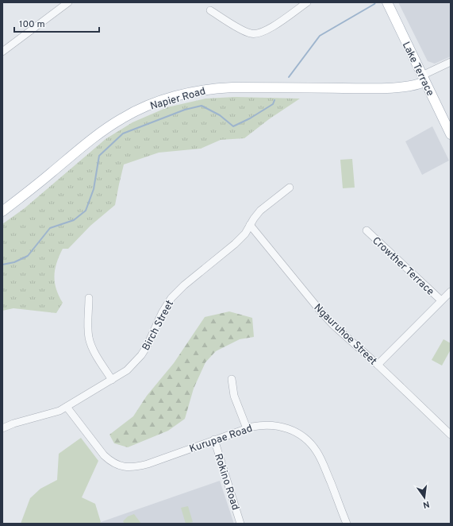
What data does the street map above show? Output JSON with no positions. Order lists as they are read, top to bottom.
{
  "streets": {
    "main road": ["Lake Terrace", "Napier Road"],
    "street": [
      "Crowther Terrace",
      "Birch Street",
      "Ngauruhoe Street",
      "Kurupae Road",
      "Rokino Road"
    ]
  },
  "crossings": [
    ["Lake Terrace", "Napier Road"],
    ["Birch Street", "Ngauruhoe Street"],
    ["Birch Street", "Kurupae Road"],
    ["Kurupae Road", "Rokino Road"]
  ],
  "scale_bar": "100 m",
  "north": "bottom"
}
